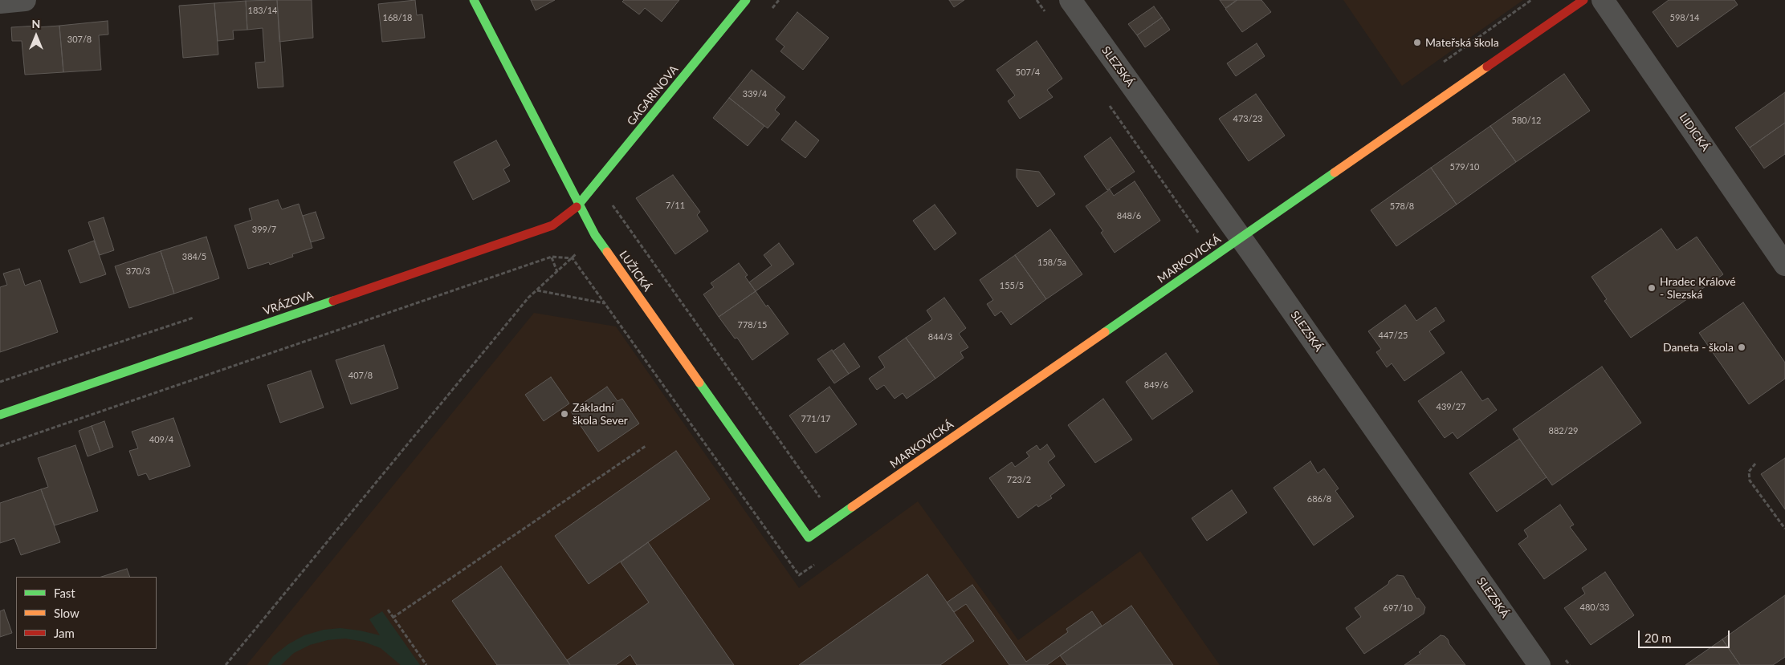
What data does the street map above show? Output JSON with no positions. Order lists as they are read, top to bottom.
{
  "streets": {
    "street": [
      "SLEZSKÁ",
      "GAGARINOVA",
      "LIDICKÁ",
      "MARKOVICKÁ",
      "LUŽICKÁ",
      "VRÁZOVA"
    ]
  },
  "crossings": [
    ["SLEZSKÁ", "MARKOVICKÁ"],
    ["GAGARINOVA", "LUŽICKÁ"],
    ["GAGARINOVA", "VRÁZOVA"],
    ["MARKOVICKÁ", "LUŽICKÁ"],
    ["LUŽICKÁ", "VRÁZOVA"]
  ],
  "places": [
    "Mateřská škola",
    "Hradec Králové - Slezská",
    "Daneta - škola",
    "Základní škola Sever"
  ],
  "house_numbers": [
    "183/14",
    "168/18",
    "598/14",
    "307/8",
    "507/4",
    "339/4",
    "473/23",
    "580/12",
    "579/10",
    "7/11",
    "578/8",
    "848/6",
    "399/7",
    "384/5",
    "158/5a",
    "370/3",
    "155/5",
    "778/15",
    "447/25",
    "844/3",
    "407/8",
    "849/6",
    "439/27",
    "771/17",
    "882/29",
    "409/4",
    "723/2",
    "686/8",
    "480/33",
    "697/10"
  ],
  "legend": ["Fast", "Slow", "Jam"],
  "scale_bar": "20 m",
  "north": "top"
}
